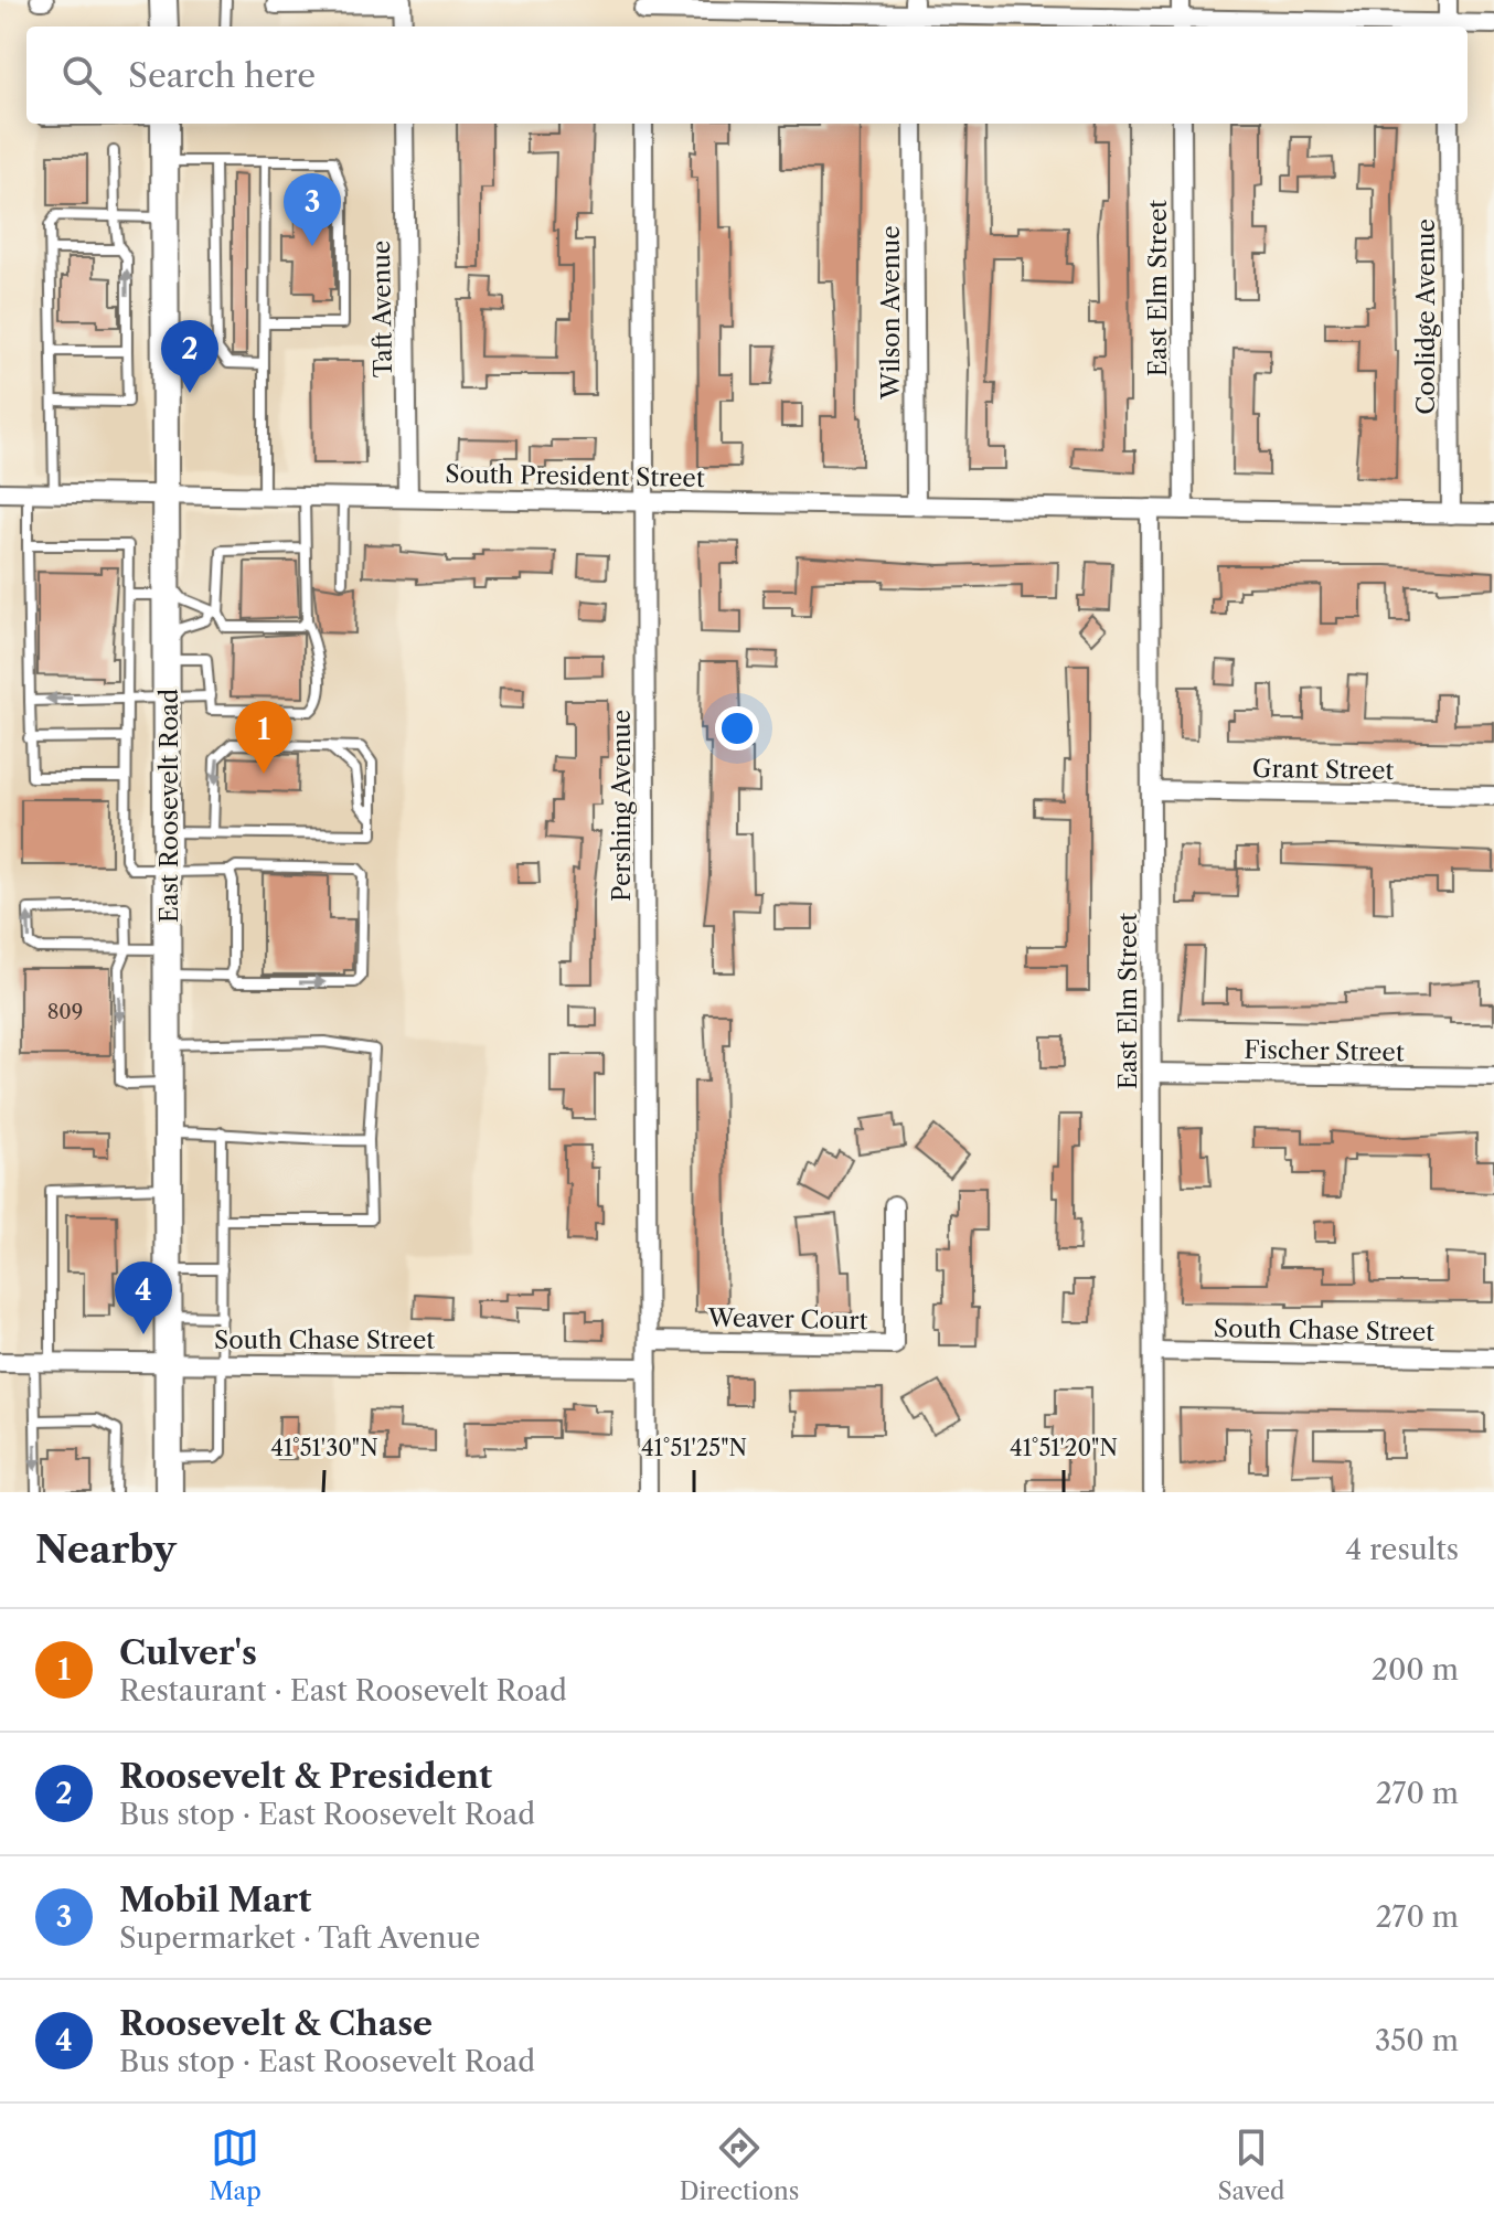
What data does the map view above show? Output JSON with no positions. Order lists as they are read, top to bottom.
{
  "streets": {
    "main road": ["East Roosevelt Road"],
    "street": [
      "East Elm Street",
      "Taft Avenue",
      "Wilson Avenue",
      "Coolidge Avenue",
      "South President Street",
      "Grant Street",
      "Pershing Avenue",
      "Fischer Street",
      "Weaver Court",
      "South Chase Street"
    ]
  },
  "crossings": [
    ["East Elm Street", "South President Street"],
    ["East Elm Street", "Grant Street"],
    ["East Elm Street", "Fischer Street"],
    ["East Elm Street", "South Chase Street"],
    ["Taft Avenue", "South President Street"],
    ["Wilson Avenue", "South President Street"],
    ["South President Street", "East Roosevelt Road"],
    ["South President Street", "Pershing Avenue"],
    ["East Roosevelt Road", "South Chase Street"],
    ["Pershing Avenue", "Weaver Court"],
    ["Pershing Avenue", "South Chase Street"]
  ],
  "house_numbers": ["809"],
  "page": {
    "search": "Search here",
    "pins": [
      "3",
      "2",
      "1",
      "4"
    ],
    "heading": ["Nearby", "4 results"],
    "list": [
      {
        "mark": "1",
        "name": "Culver's",
        "note": "Restaurant · East Roosevelt Road",
        "value": "200 m"
      },
      {
        "mark": "2",
        "name": "Roosevelt & President",
        "note": "Bus stop · East Roosevelt Road",
        "value": "270 m"
      },
      {
        "mark": "3",
        "name": "Mobil Mart",
        "note": "Supermarket · Taft Avenue",
        "value": "270 m"
      },
      {
        "mark": "4",
        "name": "Roosevelt & Chase",
        "note": "Bus stop · East Roosevelt Road",
        "value": "350 m"
      }
    ],
    "nav": ["Map", "Directions", "Saved"]
  },
  "coordinates": ["41°51'30\"N", "41°51'25\"N", "41°51'20\"N"]
}
